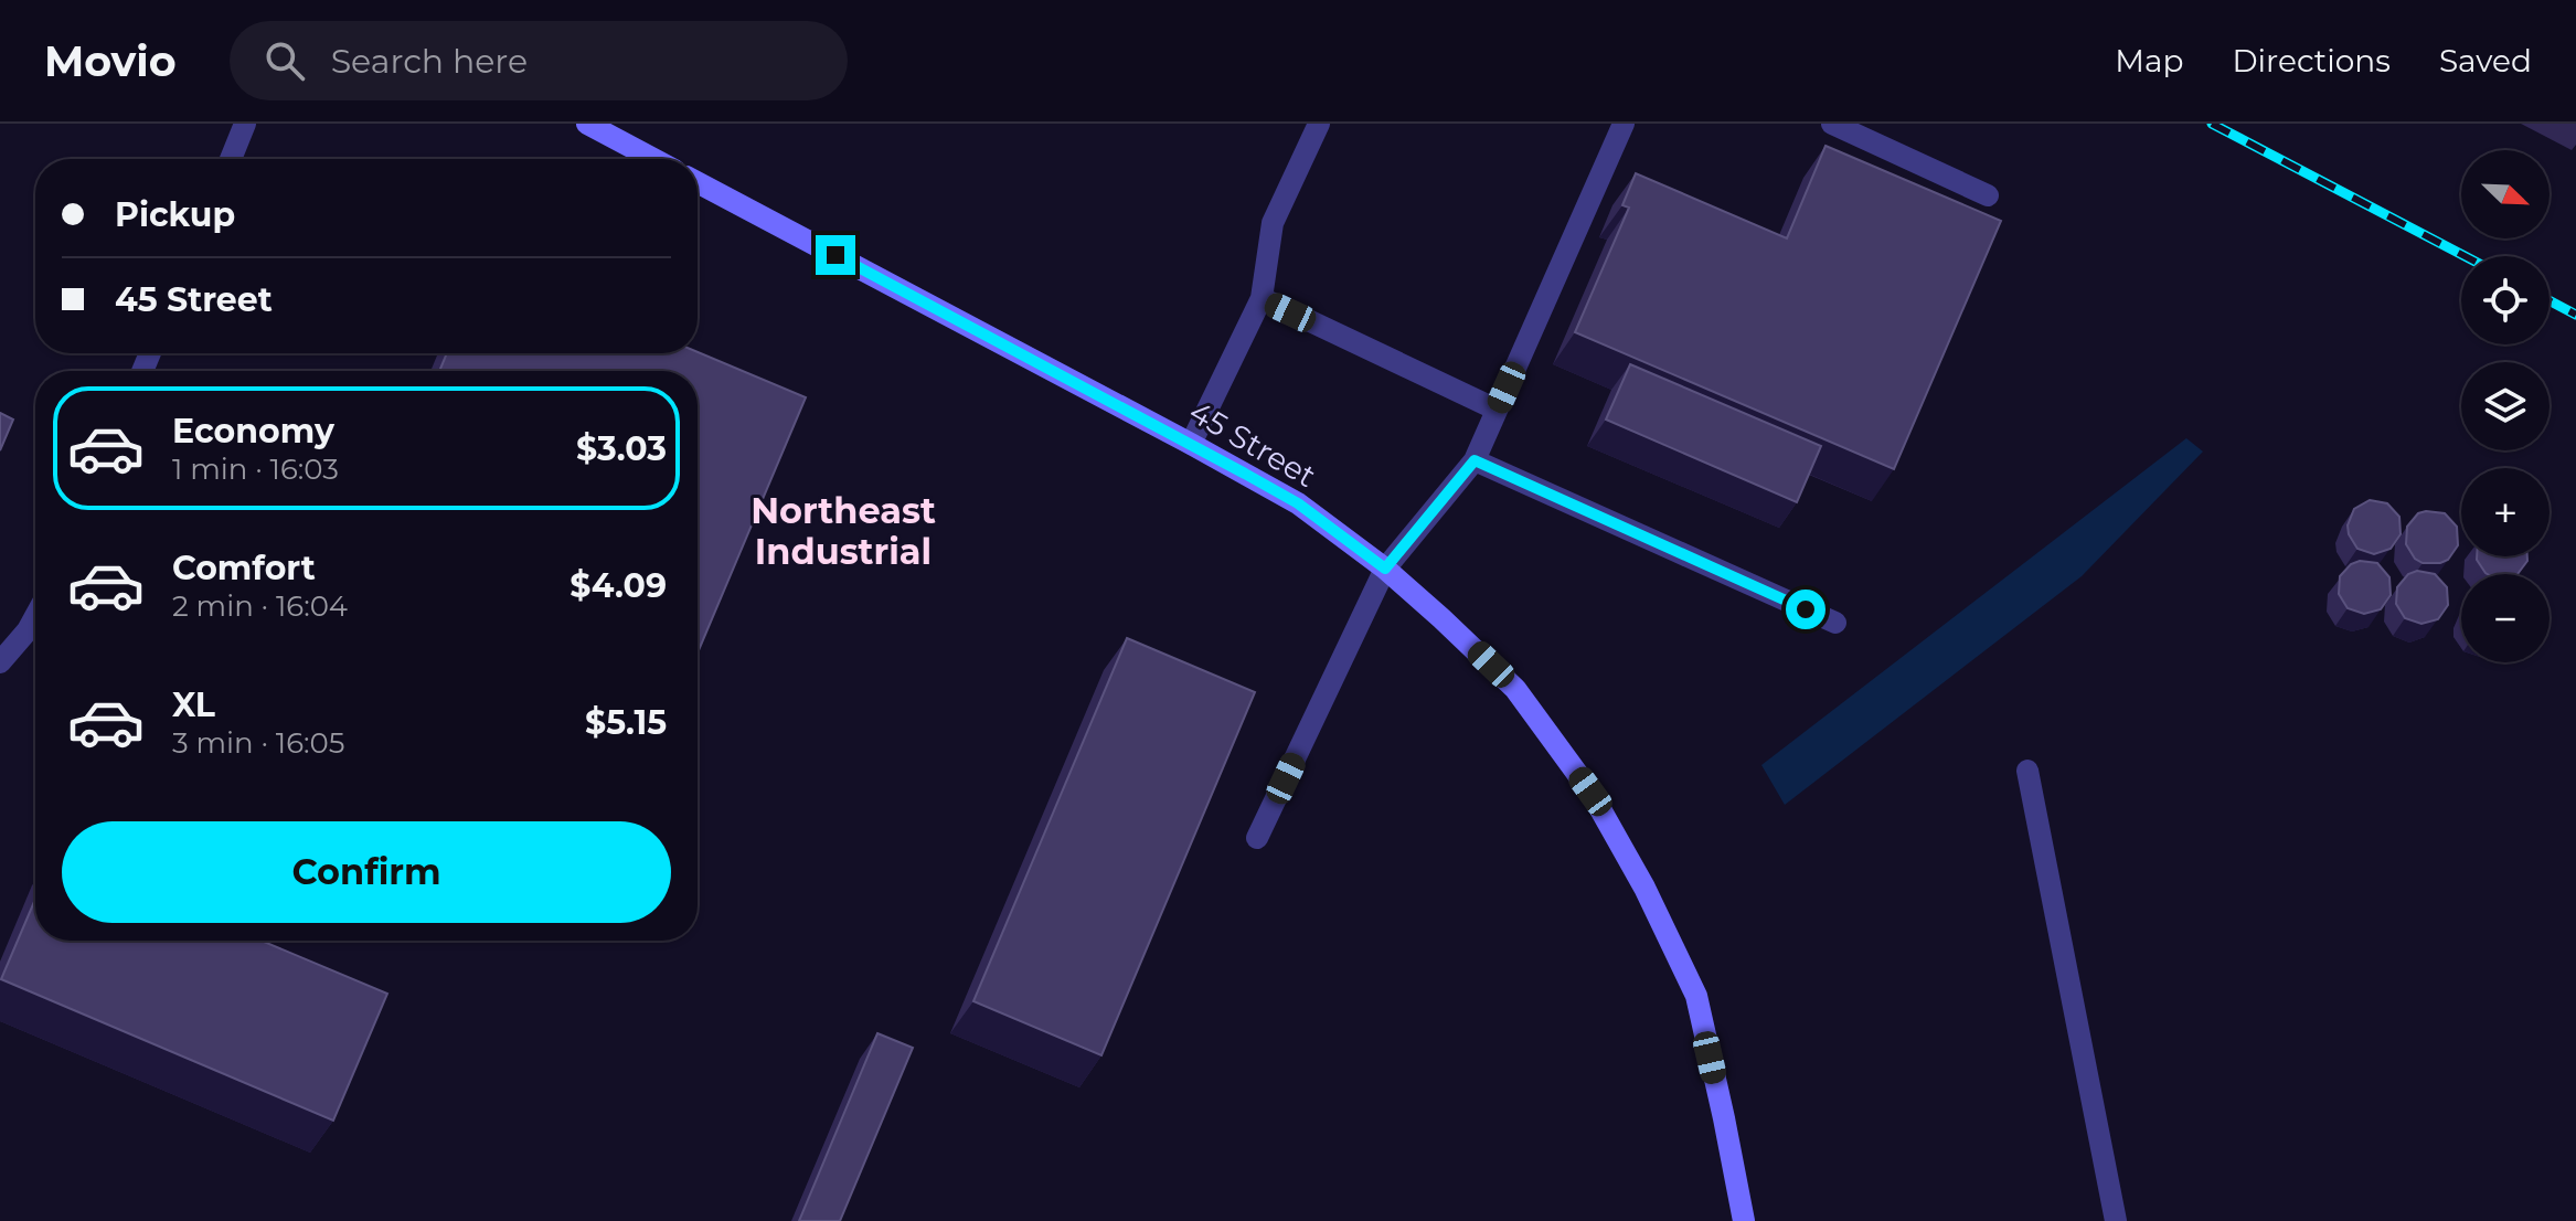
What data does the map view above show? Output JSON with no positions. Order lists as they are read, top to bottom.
{
  "streets": {
    "main road": ["45 Street"]
  },
  "districts": ["Northeast Industrial"],
  "north": "bottom right",
  "page": {
    "header": "Movio",
    "search": "Search here",
    "nav": ["Map", "Directions", "Saved"],
    "map_buttons": ["+", "−"],
    "banner": ["Pickup", "45 Street"],
    "list": [
      {
        "name": "Economy",
        "note": "1 min · 16:03",
        "value": "$3.03"
      },
      {
        "name": "Comfort",
        "note": "2 min · 16:04",
        "value": "$4.09"
      },
      {
        "name": "XL",
        "note": "3 min · 16:05",
        "value": "$5.15"
      }
    ],
    "buttons": "Confirm"
  }
}
